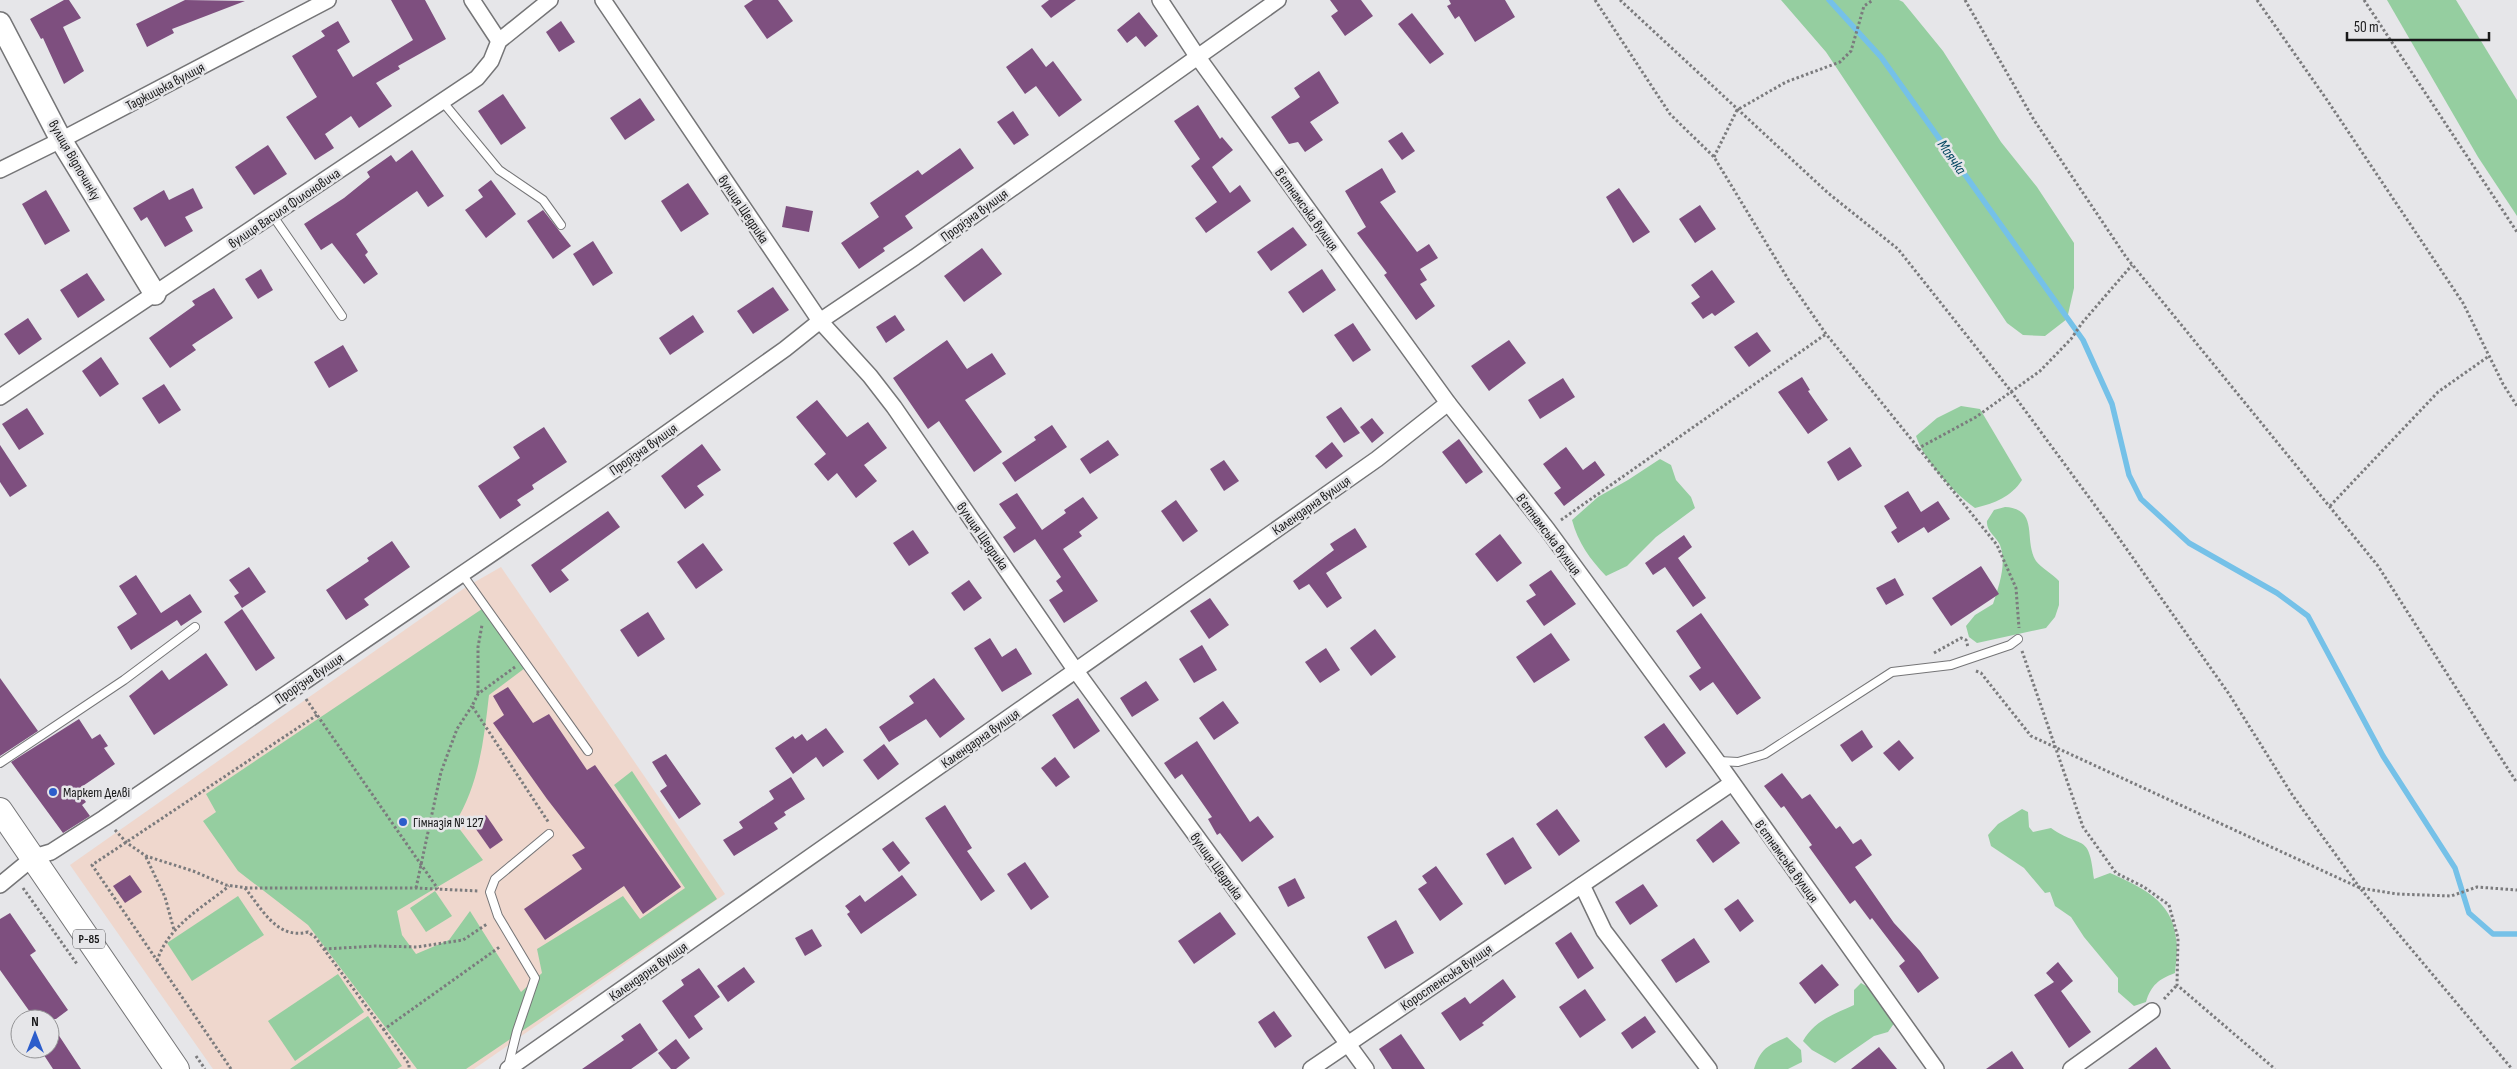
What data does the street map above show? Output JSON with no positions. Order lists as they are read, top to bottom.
{
  "streets": {
    "main road": ["Р-85"],
    "street": [
      "Таджицька вулиця",
      "вулиця Відпочинку",
      "вулиця Василя Филоновича",
      "вулиця Щедрика",
      "Вʼєтнамська вулиця",
      "Прорізна вулиця",
      "Календарна вулиця",
      "Коростенська вулиця"
    ]
  },
  "crossings": [
    ["Таджицька вулиця", "вулиця Відпочинку"],
    ["вулиця Відпочинку", "вулиця Василя Филоновича"],
    ["вулиця Щедрика", "Прорізна вулиця"],
    ["вулиця Щедрика", "Календарна вулиця"],
    ["вулиця Щедрика", "Коростенська вулиця"],
    ["Вʼєтнамська вулиця", "Прорізна вулиця"],
    ["Вʼєтнамська вулиця", "Календарна вулиця"],
    ["Вʼєтнамська вулиця", "Коростенська вулиця"],
    ["Прорізна вулиця", "Р-85"]
  ],
  "water": ["Маячка"],
  "places": ["Маркет Делві", "Гімназія № 127"],
  "scale_bar": "50 m",
  "north": "top"
}
